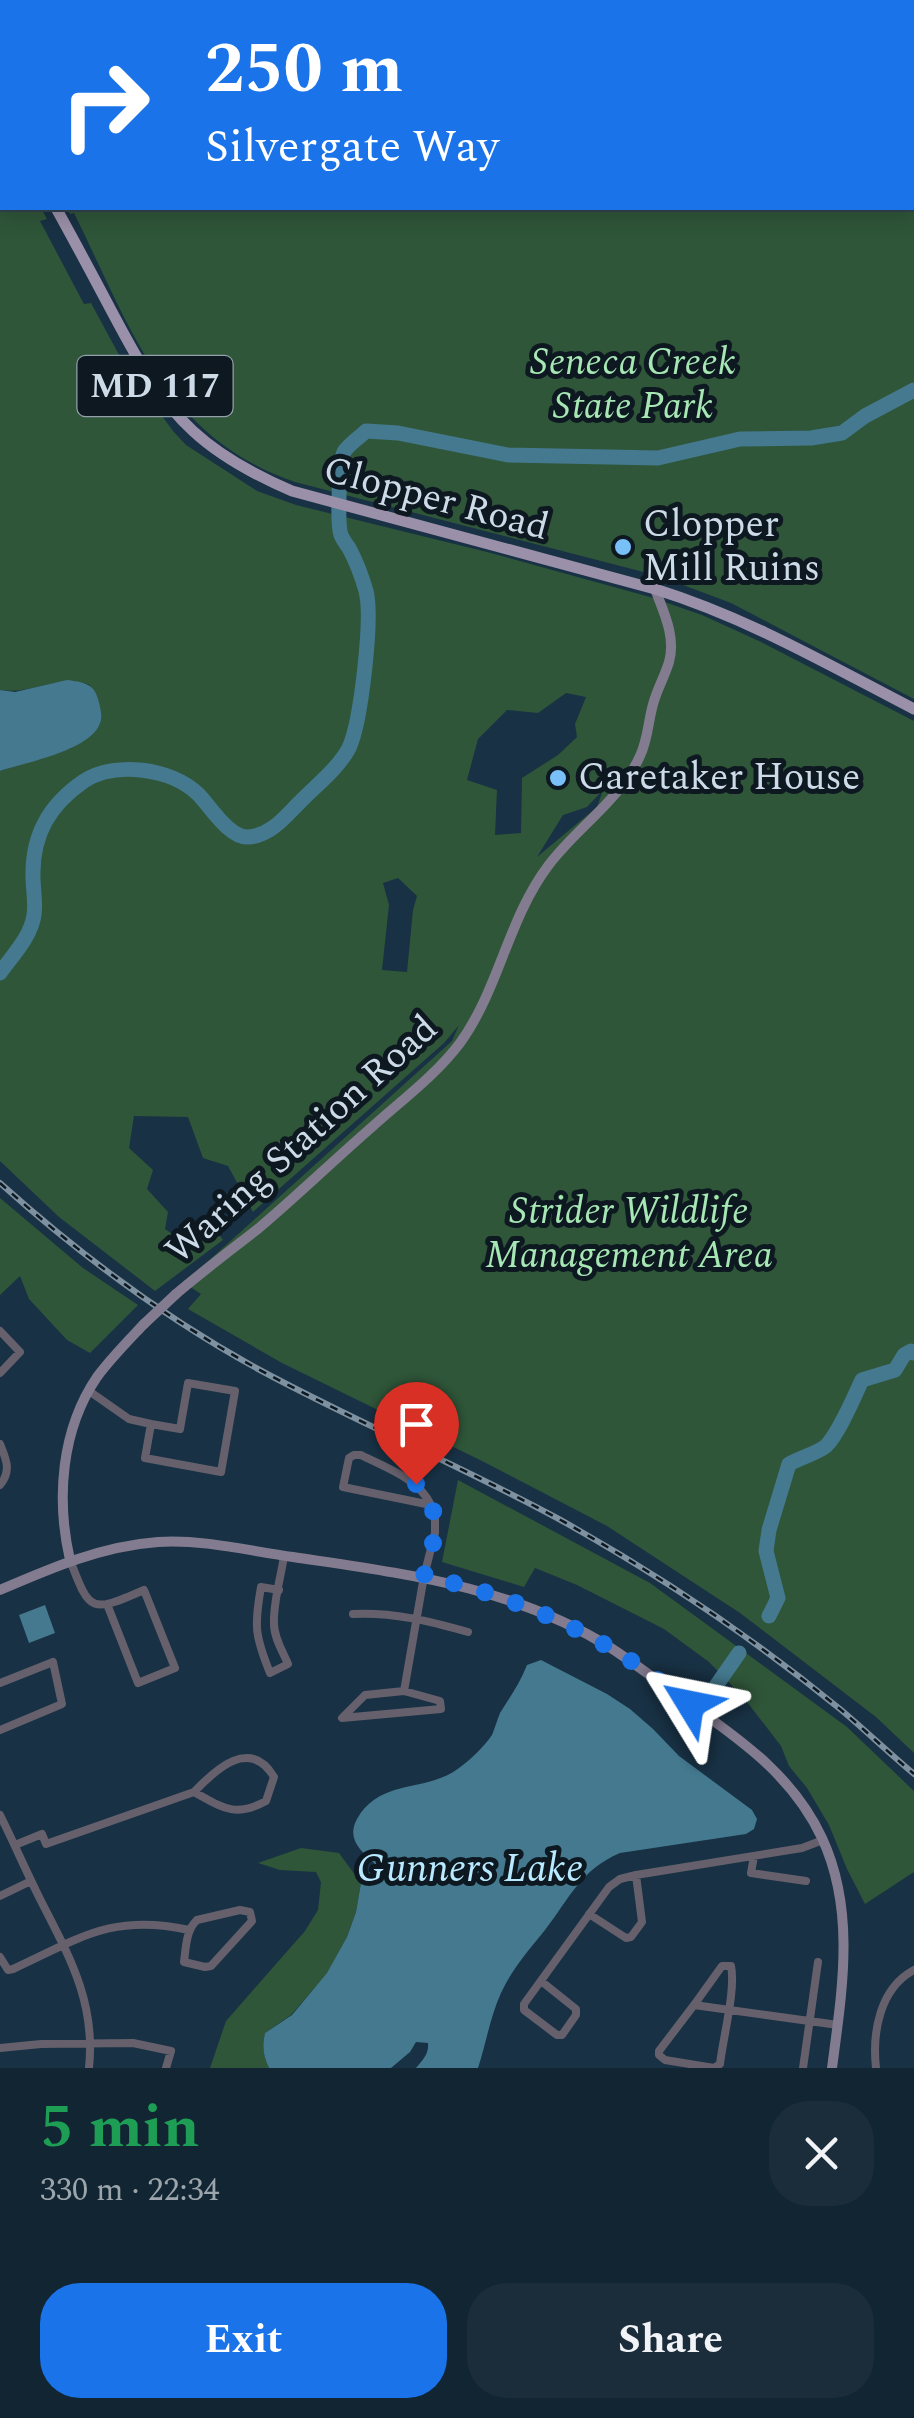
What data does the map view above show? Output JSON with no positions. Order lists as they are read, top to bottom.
{
  "streets": {
    "main road": ["MD 117", "Clopper Road"],
    "street": ["Waring Station Road"]
  },
  "crossings": [
    ["Clopper Road", "Waring Station Road"]
  ],
  "water": ["Gunners Lake"],
  "parks": ["Seneca Creek State Park", "Strider Wildlife Management Area"],
  "places": ["Clopper Mill Ruins", "Caretaker House"],
  "page": {
    "turn": ["250 m", "Silvergate Way"],
    "heading": ["5 min", "330 m · 22:34"],
    "buttons": ["Exit", "Share"]
  }
}
